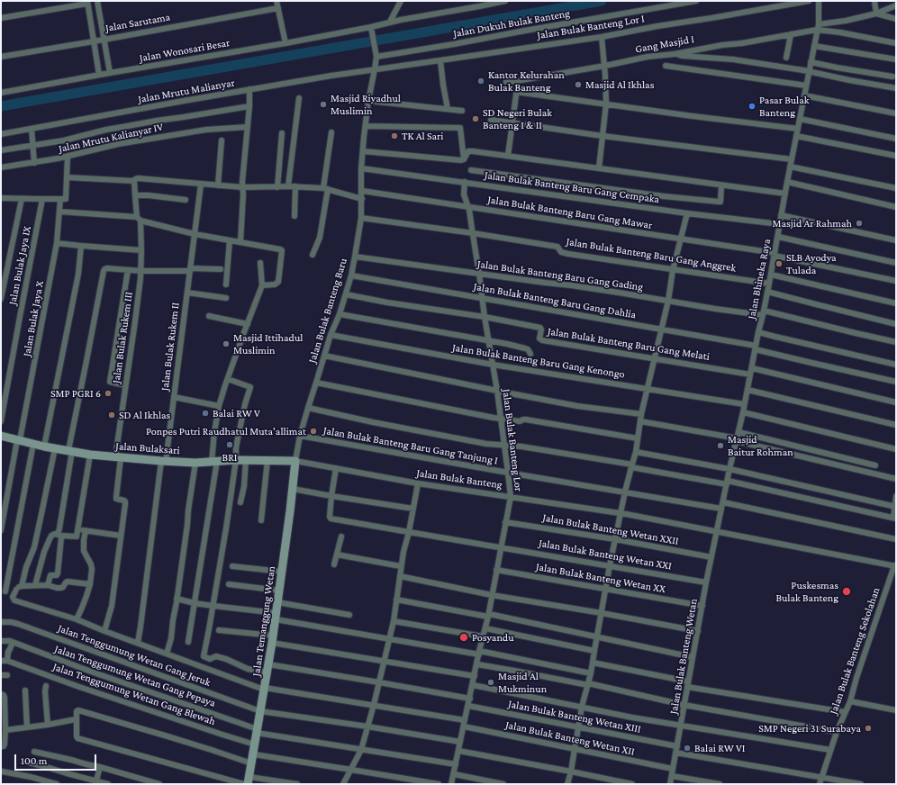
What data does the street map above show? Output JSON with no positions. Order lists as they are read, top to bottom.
{
  "streets": {
    "street": [
      "Jalan Sarutama",
      "Jalan Dukuh Bulak Banteng",
      "Jalan Bulak Banteng Lor I",
      "Gang Masjid I",
      "Jalan Wonosari Besar",
      "Jalan Mrutu Malianyar",
      "Jalan Mrutu Kalianyar IV",
      "Jalan Bulak Banteng Baru Gang Cempaka",
      "Jalan Bulak Banteng Baru Gang Mawar",
      "Jalan Bulak Banteng Baru Gang Anggrek",
      "Jalan Bulak Jaya IX",
      "Jalan Bulak Banteng Baru Gang Gading",
      "Jalan Bhineka Raya",
      "Jalan Bulak Banteng Baru Gang Dahlia",
      "Jalan Bulak Banteng Baru",
      "Jalan Bulak Jaya X",
      "Jalan Bulak Rukem III",
      "Jalan Bulak Banteng Baru Gang Melati",
      "Jalan Bulak Rukem II",
      "Jalan Bulak Banteng Baru Gang Kenongo",
      "Jalan Bulak Banteng Lor",
      "Jalan Bulak Banteng Baru Gang Tanjung I",
      "Jalan Bulaksari",
      "Jalan Bulak Banteng",
      "Jalan Bulak Banteng Wetan XXII",
      "Jalan Bulak Banteng Wetan XXI",
      "Jalan Bulak Banteng Wetan XX",
      "Jalan Temanggung Wetan",
      "Jalan Bulak Banteng Sekolahan",
      "Jalan Tenggumung Wetan Gang Jeruk",
      "Jalan Bulak Banteng Wetan",
      "Jalan Tenggumung Wetan Gang Pepaya",
      "Jalan Tenggumung Wetan Gang Blewah",
      "Jalan Bulak Banteng Wetan XIII",
      "Jalan Bulak Banteng Wetan XII"
    ]
  },
  "crossings": [
    ["Jalan Dukuh Bulak Banteng", "Jalan Bulak Banteng Baru"],
    ["Jalan Bulak Banteng Lor I", "Jalan Mrutu Malianyar"],
    ["Jalan Bulak Banteng Lor I", "Jalan Bulak Banteng Baru"],
    ["Gang Masjid I", "Jalan Bhineka Raya"],
    ["Jalan Wonosari Besar", "Jalan Bulak Banteng Baru"],
    ["Jalan Mrutu Malianyar", "Jalan Bulak Banteng Baru"],
    ["Jalan Bulak Banteng Baru Gang Cempaka", "Jalan Bhineka Raya"],
    ["Jalan Bulak Banteng Baru Gang Cempaka", "Jalan Bulak Banteng Baru"],
    ["Jalan Bulak Banteng Baru Gang Cempaka", "Jalan Bulak Banteng Lor"],
    ["Jalan Bulak Banteng Baru Gang Mawar", "Jalan Bhineka Raya"],
    ["Jalan Bulak Banteng Baru Gang Mawar", "Jalan Bulak Banteng Baru"],
    ["Jalan Bulak Banteng Baru Gang Mawar", "Jalan Bulak Banteng Lor"],
    ["Jalan Bulak Banteng Baru Gang Anggrek", "Jalan Bhineka Raya"],
    ["Jalan Bulak Banteng Baru Gang Anggrek", "Jalan Bulak Banteng Baru"],
    ["Jalan Bulak Banteng Baru Gang Anggrek", "Jalan Bulak Banteng Lor"],
    ["Jalan Bulak Banteng Baru Gang Gading", "Jalan Bhineka Raya"],
    ["Jalan Bulak Banteng Baru Gang Gading", "Jalan Bulak Banteng Baru"],
    ["Jalan Bulak Banteng Baru Gang Gading", "Jalan Bulak Banteng Lor"],
    ["Jalan Bhineka Raya", "Jalan Bulak Banteng Baru Gang Dahlia"],
    ["Jalan Bhineka Raya", "Jalan Bulak Banteng Baru Gang Melati"],
    ["Jalan Bhineka Raya", "Jalan Bulak Banteng Baru Gang Kenongo"],
    ["Jalan Bhineka Raya", "Jalan Bulak Banteng Baru Gang Tanjung I"],
    ["Jalan Bhineka Raya", "Jalan Bulak Banteng"],
    ["Jalan Bhineka Raya", "Jalan Bulak Banteng Wetan"],
    ["Jalan Bulak Banteng Baru Gang Dahlia", "Jalan Bulak Banteng Baru"],
    ["Jalan Bulak Banteng Baru Gang Dahlia", "Jalan Bulak Banteng Lor"],
    ["Jalan Bulak Banteng Baru", "Jalan Bulak Banteng Baru Gang Melati"],
    ["Jalan Bulak Banteng Baru", "Jalan Bulak Banteng Baru Gang Kenongo"],
    ["Jalan Bulak Banteng Baru", "Jalan Bulak Banteng Baru Gang Tanjung I"],
    ["Jalan Bulak Banteng Baru", "Jalan Bulaksari"],
    ["Jalan Bulak Banteng Baru", "Jalan Bulak Banteng"],
    ["Jalan Bulak Banteng Baru", "Jalan Temanggung Wetan"],
    ["Jalan Bulak Jaya X", "Jalan Bulaksari"],
    ["Jalan Bulak Rukem III", "Jalan Bulaksari"],
    ["Jalan Bulak Banteng Baru Gang Melati", "Jalan Bulak Banteng Lor"],
    ["Jalan Bulak Rukem II", "Jalan Bulaksari"],
    ["Jalan Bulak Rukem II", "Jalan Bulak Banteng Wetan XII"],
    ["Jalan Bulak Banteng Baru Gang Kenongo", "Jalan Bulak Banteng Lor"],
    ["Jalan Bulak Banteng Lor", "Jalan Bulak Banteng Baru Gang Tanjung I"],
    ["Jalan Bulak Banteng Lor", "Jalan Bulak Banteng"],
    ["Jalan Bulak Banteng Lor", "Jalan Bulak Banteng Wetan XXII"],
    ["Jalan Bulak Banteng Lor", "Jalan Bulak Banteng Wetan XXI"],
    ["Jalan Bulak Banteng Lor", "Jalan Bulak Banteng Wetan XX"],
    ["Jalan Bulak Banteng Lor", "Jalan Tenggumung Wetan Gang Jeruk"],
    ["Jalan Bulak Banteng Lor", "Jalan Tenggumung Wetan Gang Pepaya"],
    ["Jalan Bulak Banteng Lor", "Jalan Bulak Banteng Wetan XIII"],
    ["Jalan Bulak Banteng Lor", "Jalan Bulak Banteng Wetan XII"],
    ["Jalan Bulaksari", "Jalan Bulak Banteng"],
    ["Jalan Bulaksari", "Jalan Temanggung Wetan"],
    ["Jalan Bulak Banteng", "Jalan Temanggung Wetan"],
    ["Jalan Bulak Banteng", "Jalan Bulak Banteng Sekolahan"],
    ["Jalan Bulak Banteng", "Jalan Bulak Banteng Wetan"],
    ["Jalan Bulak Banteng Wetan XXII", "Jalan Bulak Banteng Wetan"],
    ["Jalan Bulak Banteng Wetan XXI", "Jalan Bulak Banteng Wetan"],
    ["Jalan Bulak Banteng Wetan XX", "Jalan Bulak Banteng Wetan"],
    ["Jalan Temanggung Wetan", "Jalan Tenggumung Wetan Gang Jeruk"],
    ["Jalan Temanggung Wetan", "Jalan Tenggumung Wetan Gang Pepaya"],
    ["Jalan Temanggung Wetan", "Jalan Tenggumung Wetan Gang Blewah"],
    ["Jalan Temanggung Wetan", "Jalan Bulak Banteng Wetan XII"],
    ["Jalan Bulak Banteng Wetan", "Jalan Bulak Banteng Wetan XIII"],
    ["Jalan Bulak Banteng Wetan", "Jalan Bulak Banteng Wetan XII"]
  ],
  "places": [
    "Kantor Kelurahan Bulak Banteng",
    "Masjid Al Ikhlas",
    "Masjid Riyadhul Muslimin",
    "Pasar Bulak Banteng",
    "SD Negeri Bulak Banteng I & II",
    "TK Al Sari",
    "Masjid Ar Rahmah",
    "SLB Ayodya Tulada",
    "Masjid Ittihadul Muslimin",
    "SMP PGRI 6",
    "Balai RW V",
    "SD Al Ikhlas",
    "Ponpes Putri Raudhatul Muta'allimat",
    "BRI",
    "Masjid Baitur Rohman",
    "Puskesmas Bulak Banteng",
    "Posyandu",
    "Masjid Al Mukminun",
    "SMP Negeri 31 Surabaya",
    "Balai RW VI"
  ],
  "scale_bar": "100 m"
}
